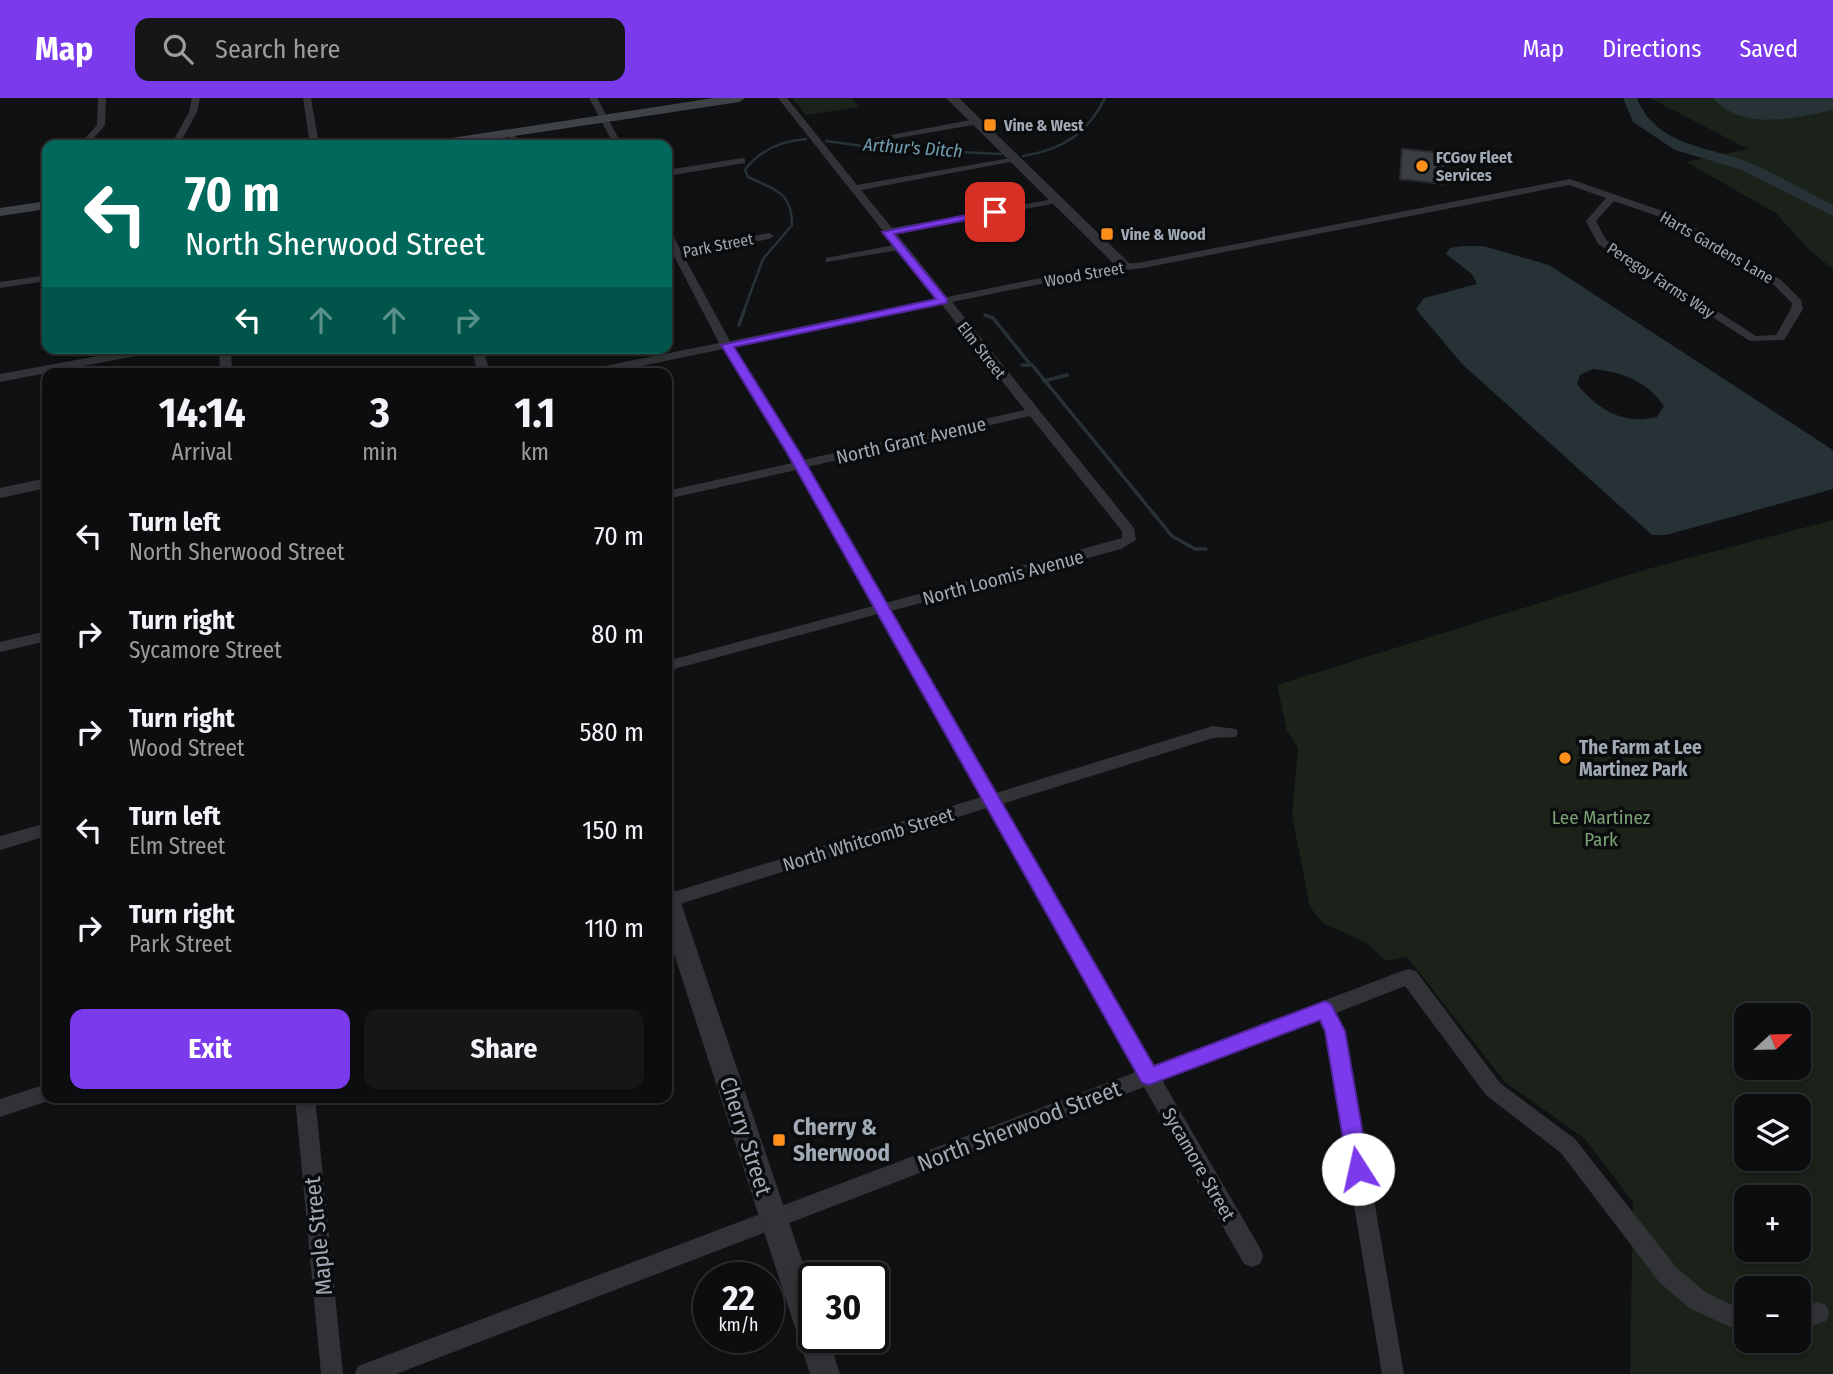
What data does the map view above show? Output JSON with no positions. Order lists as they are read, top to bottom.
{
  "streets": {
    "street": [
      "Park Street",
      "Harts Gardens Lane",
      "Wood Street",
      "Peregoy Farms Way",
      "Elm Street",
      "North Grant Avenue",
      "North Loomis Avenue",
      "North Whitcomb Street",
      "North Sherwood Street",
      "Cherry Street",
      "Sycamore Street",
      "Maple Street"
    ]
  },
  "crossings": [
    ["Park Street", "Sycamore Street"],
    ["Harts Gardens Lane", "Wood Street"],
    ["Harts Gardens Lane", "Peregoy Farms Way"],
    ["Wood Street", "Elm Street"],
    ["Wood Street", "Sycamore Street"],
    ["Elm Street", "North Grant Avenue"],
    ["Elm Street", "North Loomis Avenue"],
    ["North Grant Avenue", "Sycamore Street"],
    ["North Loomis Avenue", "Sycamore Street"],
    ["North Whitcomb Street", "Sycamore Street"],
    ["North Sherwood Street", "Cherry Street"],
    ["North Sherwood Street", "Sycamore Street"]
  ],
  "water": ["Arthur's Ditch"],
  "parks": ["Lee Martinez Park"],
  "places": {
    "transit": ["Vine & West", "Vine & Wood", "Cherry & Sherwood"],
    "other": ["FCGov Fleet Services", "The Farm at Lee Martinez Park"]
  },
  "north": "right",
  "page": {
    "header": "Map",
    "search": "Search here",
    "nav": ["Map", "Directions", "Saved"],
    "turn": ["70 m", "North Sherwood Street"],
    "eta": [
      "14:14",
      "Arrival",
      "3",
      "min",
      "1.1",
      "km"
    ],
    "list": [
      {
        "name": "Turn left",
        "note": "North Sherwood Street",
        "value": "70 m"
      },
      {
        "name": "Turn right",
        "note": "Sycamore Street",
        "value": "80 m"
      },
      {
        "name": "Turn right",
        "note": "Wood Street",
        "value": "580 m"
      },
      {
        "name": "Turn left",
        "note": "Elm Street",
        "value": "150 m"
      },
      {
        "name": "Turn right",
        "note": "Park Street",
        "value": "110 m"
      }
    ],
    "buttons": ["Exit", "Share"],
    "map_buttons": ["+", "−"],
    "speed": "22 km/h",
    "limit": "30"
  }
}
